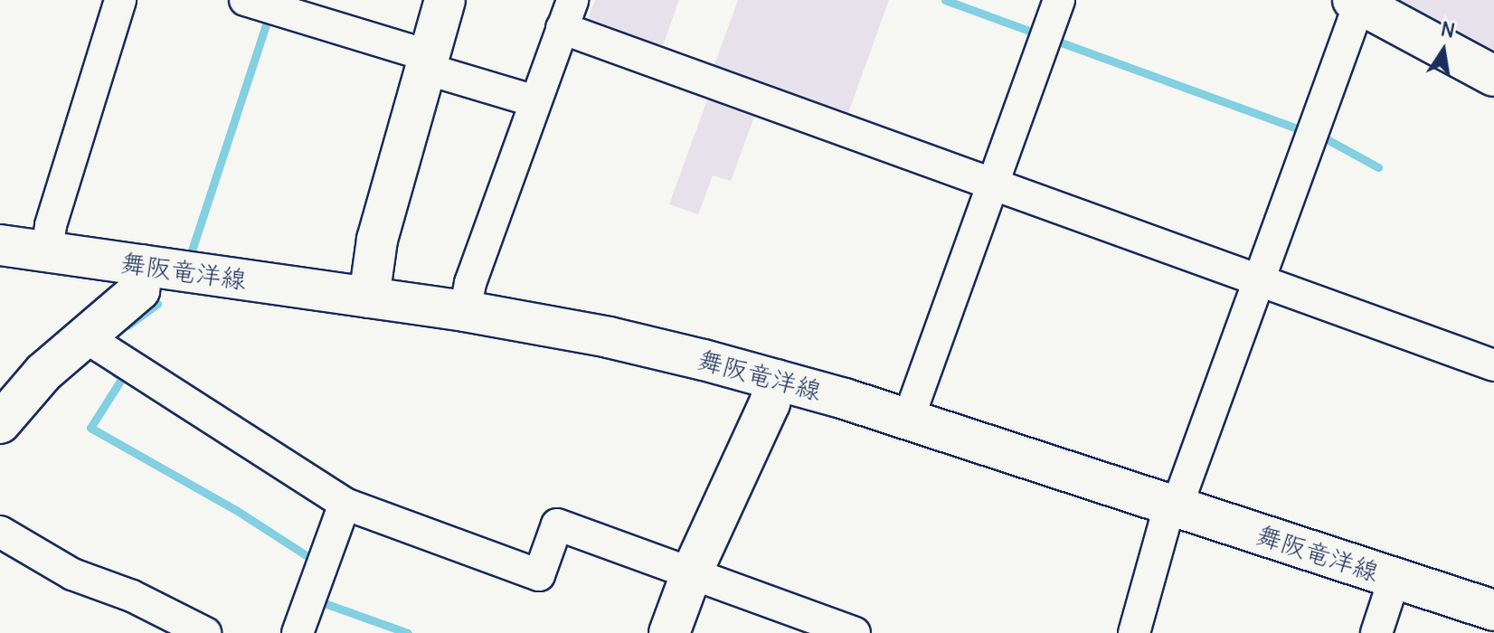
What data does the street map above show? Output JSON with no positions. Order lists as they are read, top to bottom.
{
  "streets": {
    "main road": ["舞阪竜洋線"]
  },
  "north": "top"
}
